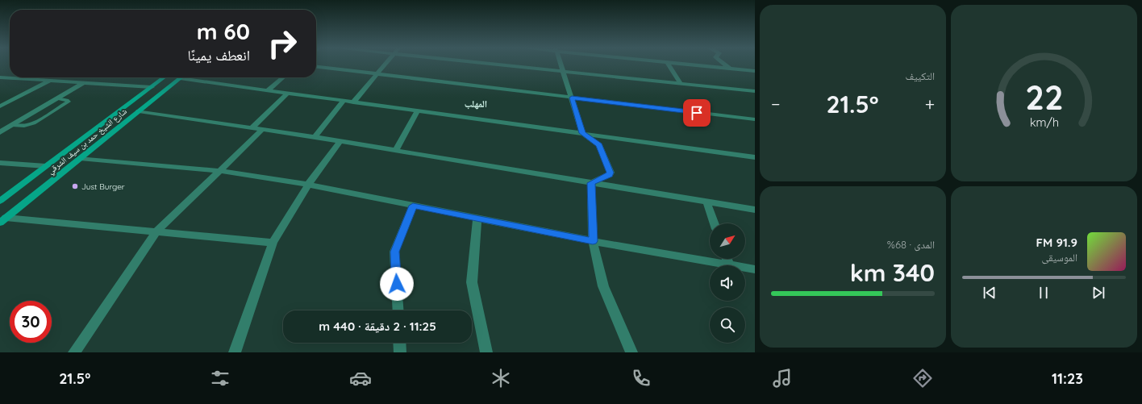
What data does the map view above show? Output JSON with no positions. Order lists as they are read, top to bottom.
{
  "streets": {
    "main road": ["شارع الشيخ حمد بن سيف الشرقي"]
  },
  "districts": ["المهلب"],
  "places": ["Just Burger"],
  "north": "top right",
  "page": {
    "tile": [
      "التكييف",
      ["المدى · 68%", "340 km"]
    ],
    "turn": ["60 m", "انعطف يمينًا"],
    "heat": ["−", "21.5°", "+"],
    "song": ["91.9 FM", "الموسيقى"],
    "limit": "30",
    "trip": "11:25 · 2 دقيقة · 440 m",
    "tabs": ["11:23", "21.5°"],
    "gauge": ["22", "km/h"]
  }
}
